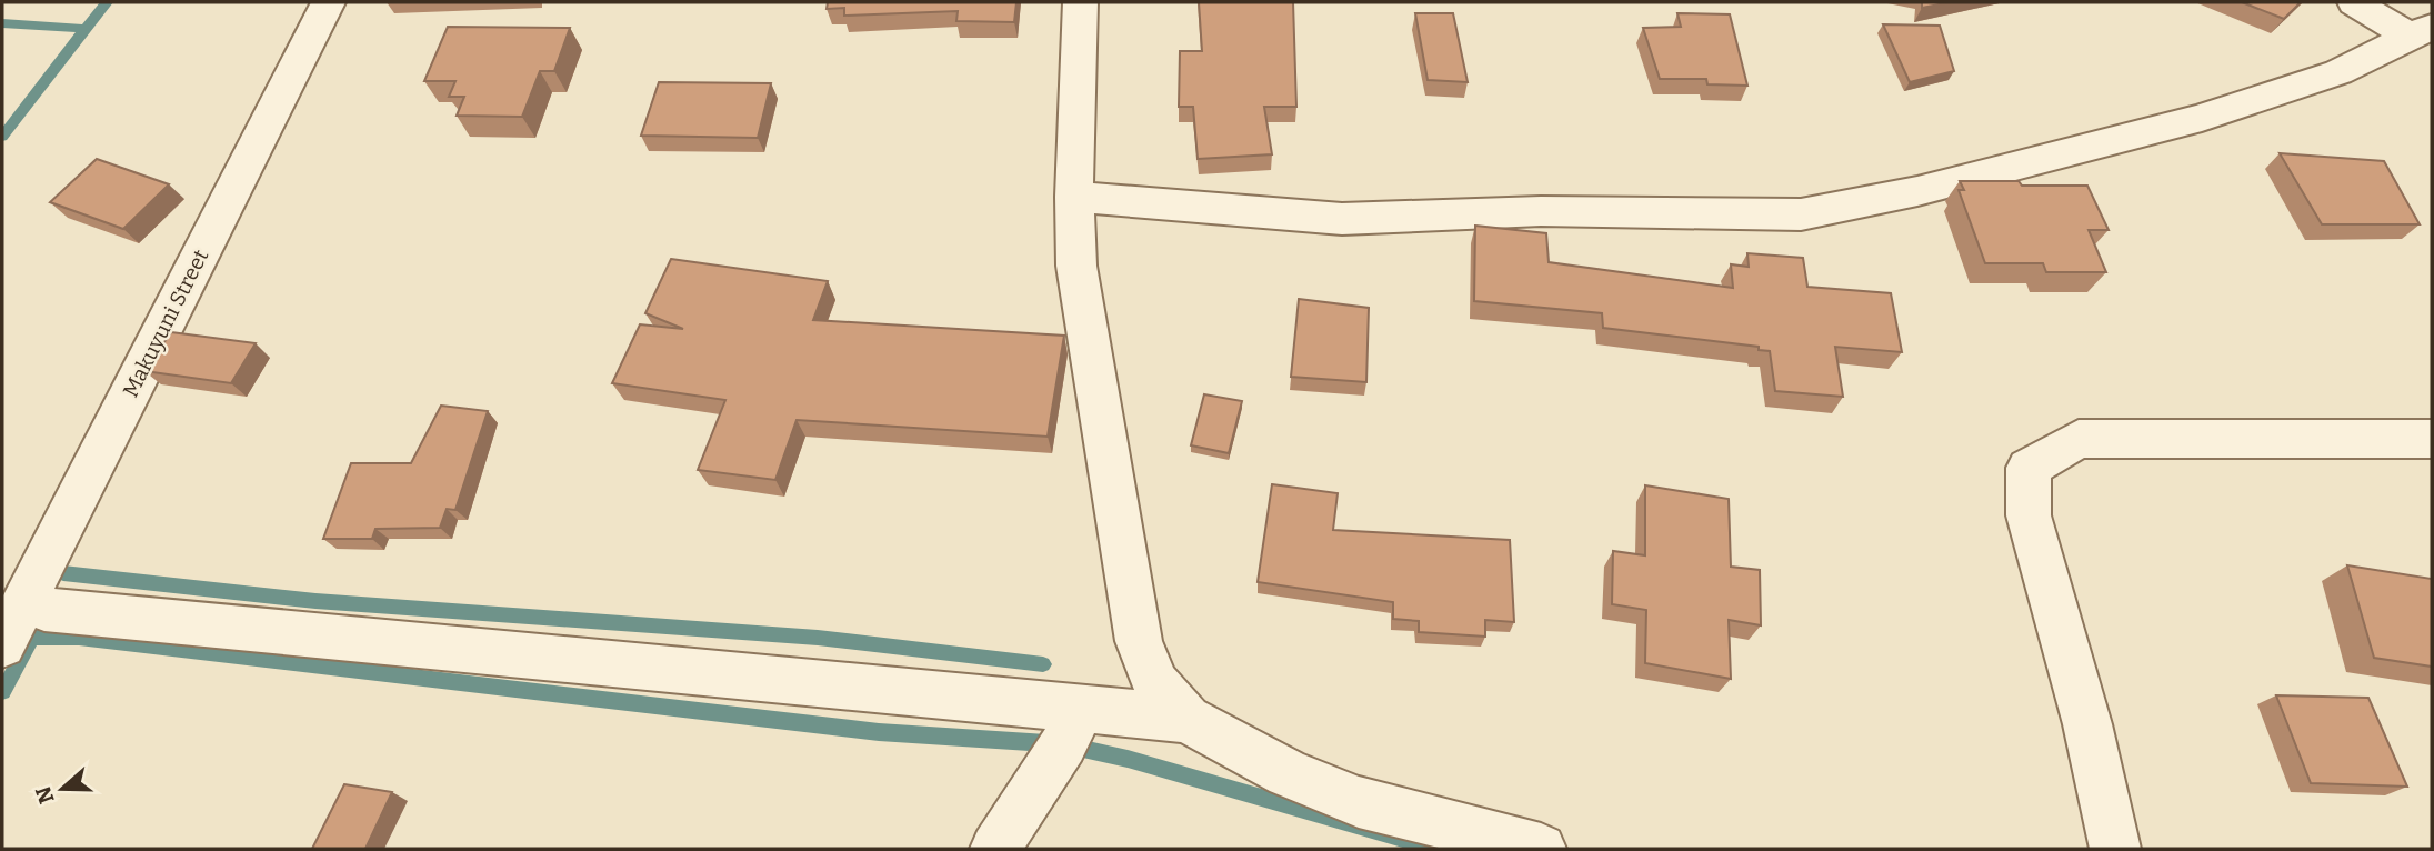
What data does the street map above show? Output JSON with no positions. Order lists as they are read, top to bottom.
{
  "streets": {
    "street": ["Makuyuni Street"]
  },
  "north": "left"
}
